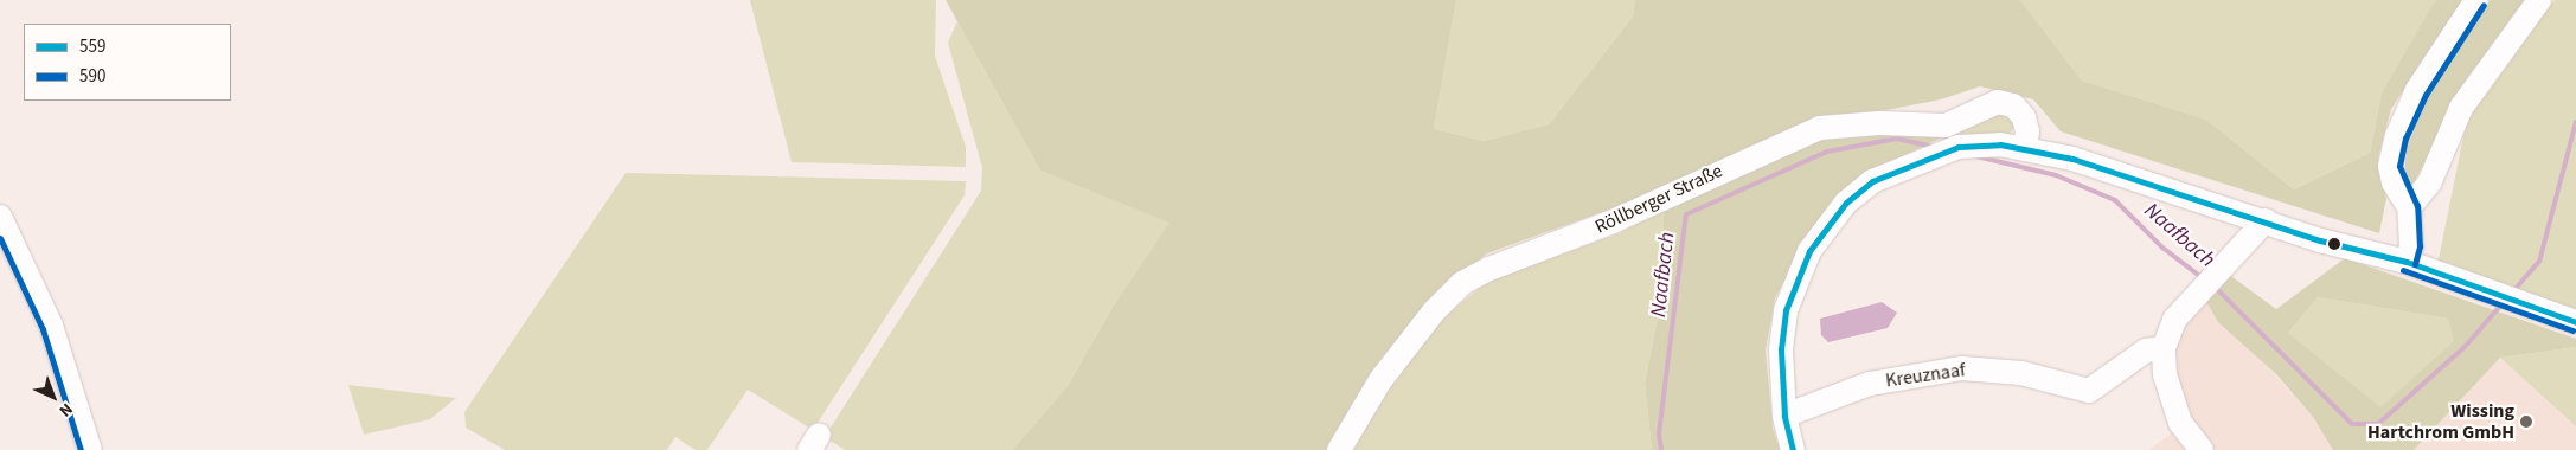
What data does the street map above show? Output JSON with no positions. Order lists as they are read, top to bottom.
{
  "streets": {
    "street": ["Röllberger Straße", "Kreuznaaf"]
  },
  "water": ["Naafbach"],
  "places": ["Wissing Hartchrom GmbH"],
  "lines": ["transit line 590", "transit line 559"],
  "legend": ["559", "590"],
  "north": "bottom right"
}
